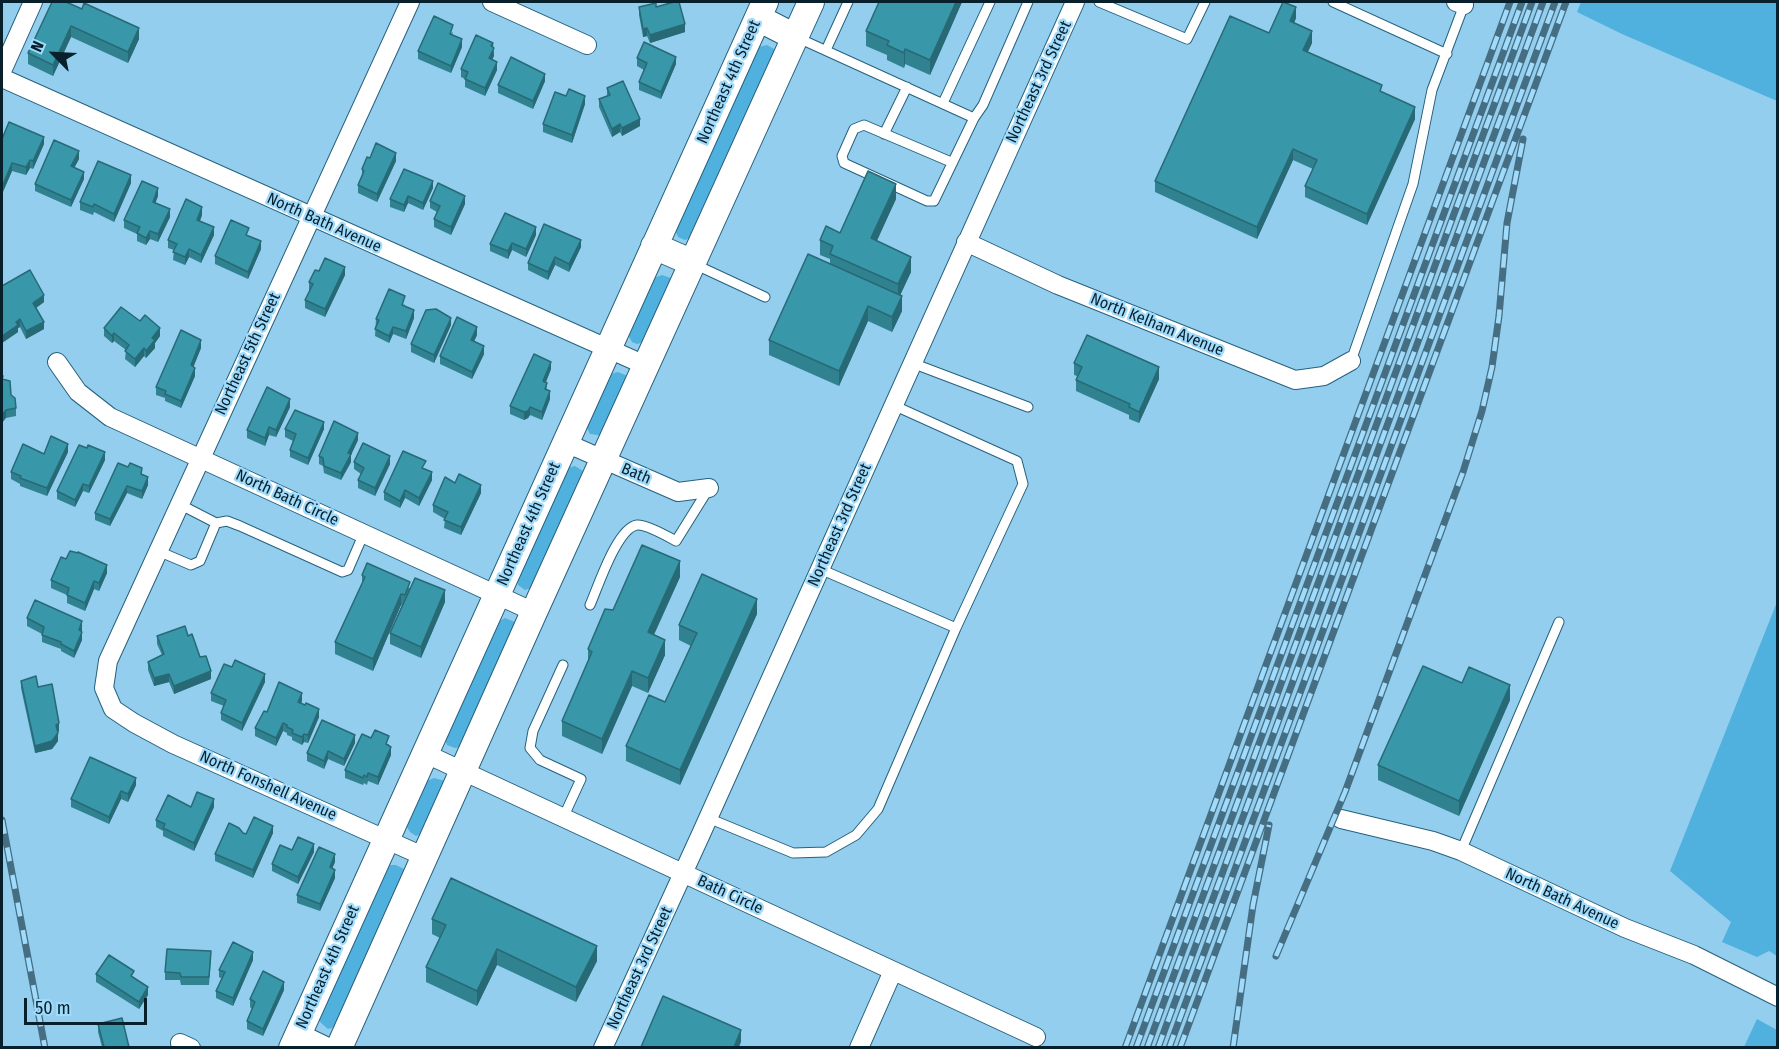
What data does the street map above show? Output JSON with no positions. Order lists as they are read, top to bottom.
{
  "streets": {
    "main road": ["Northeast 4th Street"],
    "street": [
      "Northeast 3rd Street",
      "North Bath Avenue",
      "North Kelham Avenue",
      "Northeast 5th Street",
      "Bath",
      "North Bath Circle",
      "North Fonshell Avenue",
      "Bath Circle"
    ]
  },
  "crossings": [
    ["Northeast 4th Street", "North Bath Avenue"],
    ["Northeast 4th Street", "Bath"],
    ["Northeast 4th Street", "North Bath Circle"],
    ["Northeast 4th Street", "North Fonshell Avenue"],
    ["Northeast 4th Street", "Bath Circle"],
    ["Northeast 3rd Street", "North Kelham Avenue"],
    ["Northeast 3rd Street", "Bath Circle"],
    ["North Bath Avenue", "Northeast 5th Street"],
    ["Northeast 5th Street", "North Bath Circle"],
    ["Northeast 5th Street", "North Fonshell Avenue"]
  ],
  "scale_bar": "50 m",
  "north": "top left"
}
